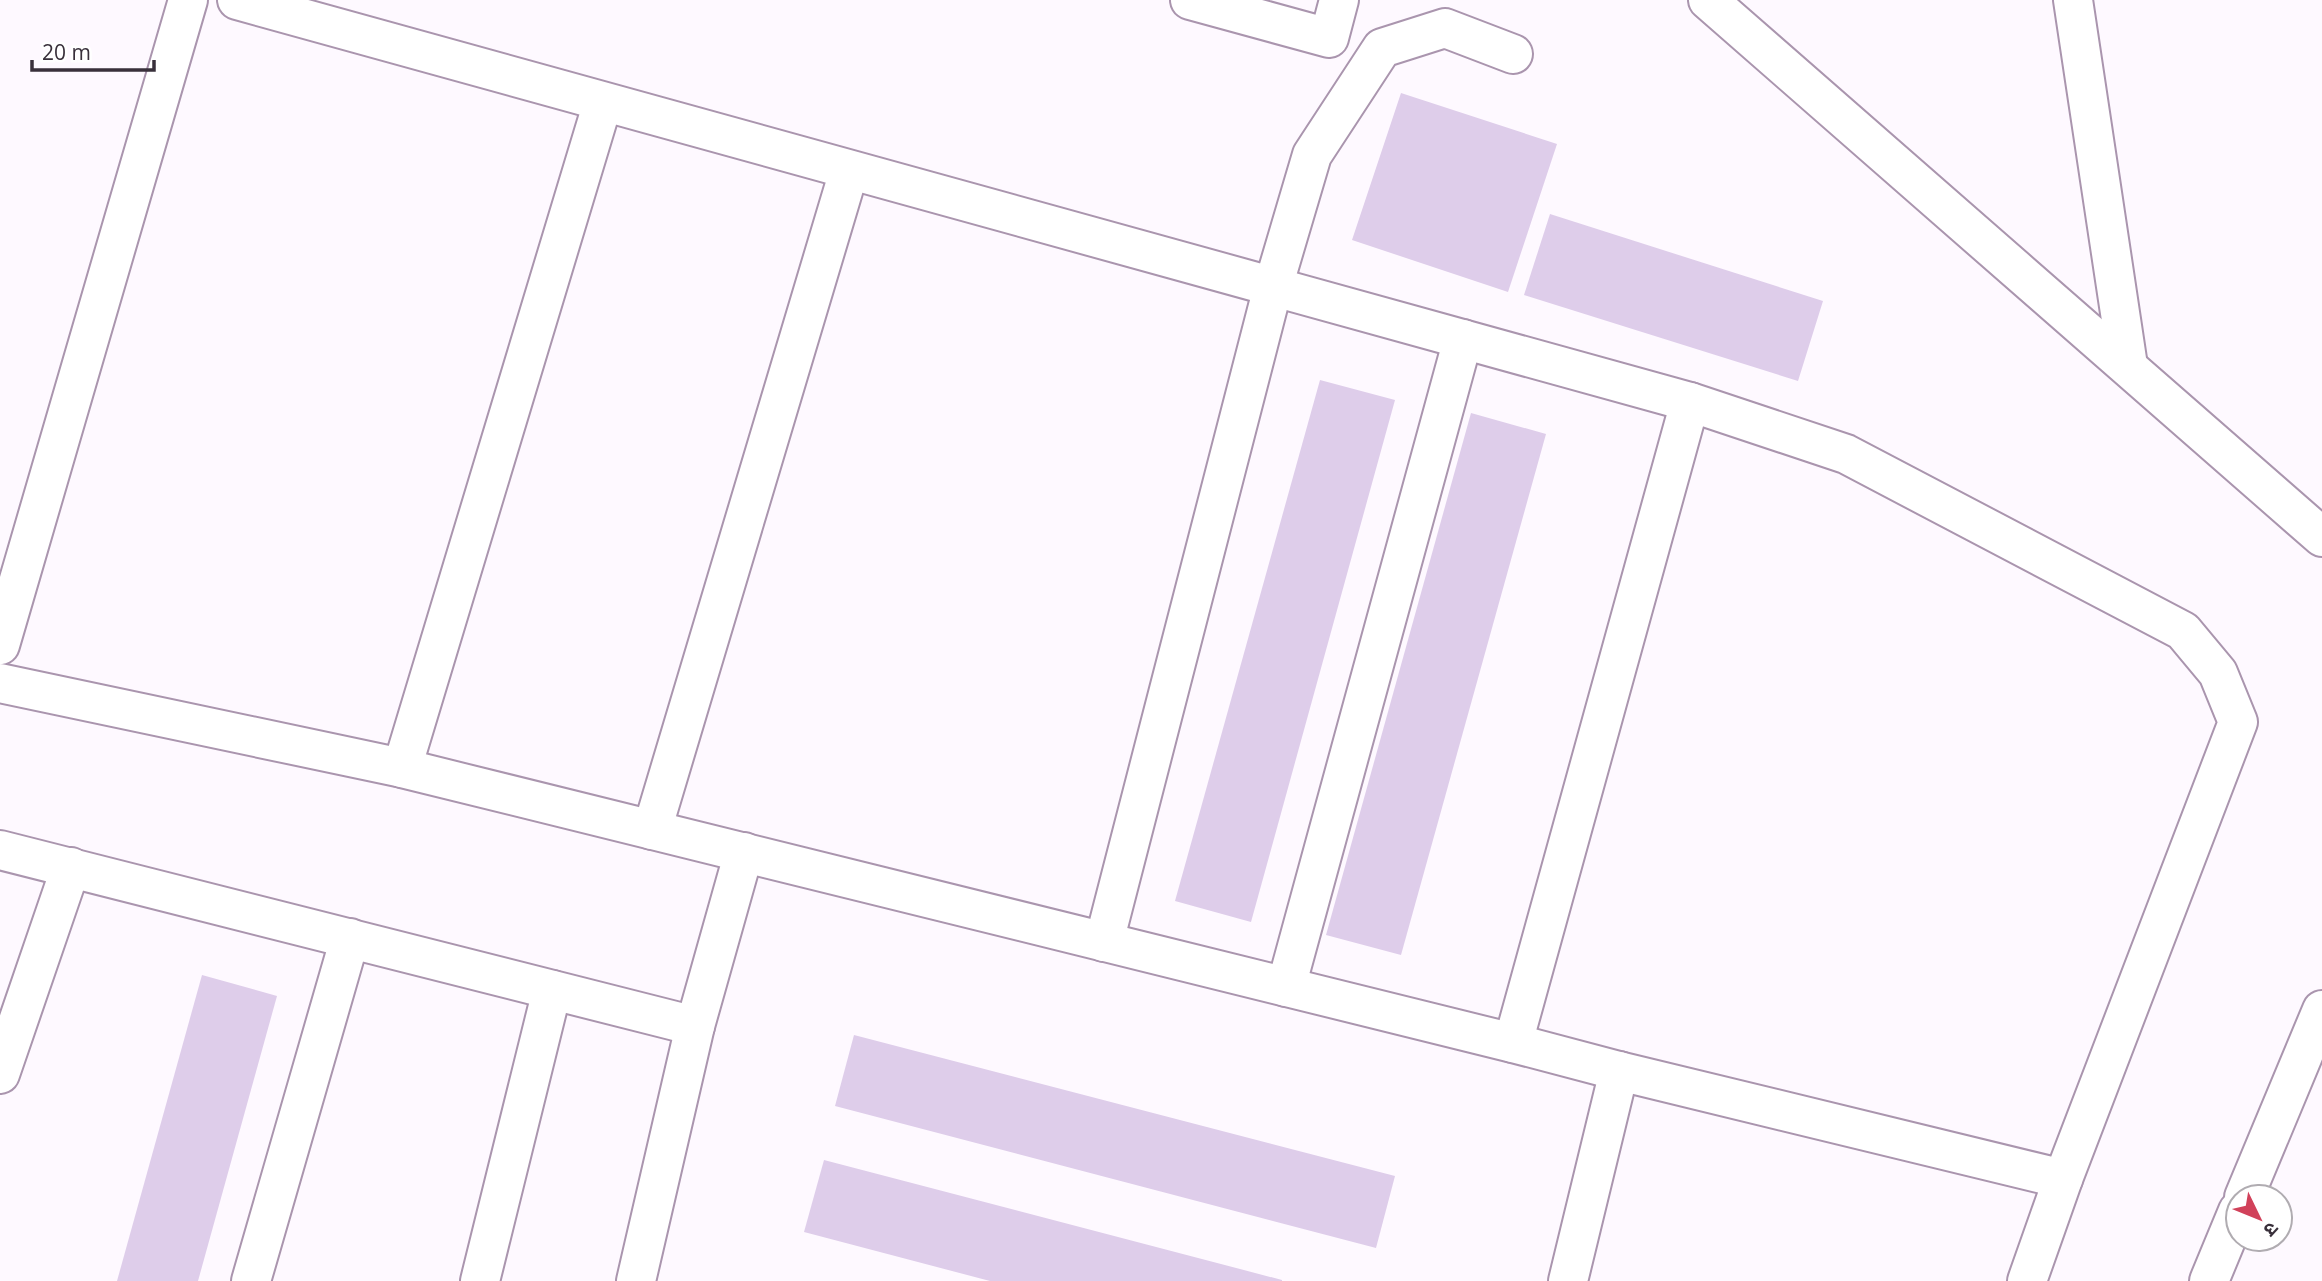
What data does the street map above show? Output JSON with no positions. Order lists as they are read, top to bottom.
{
  "scale_bar": "20 m",
  "north": "bottom right"
}
